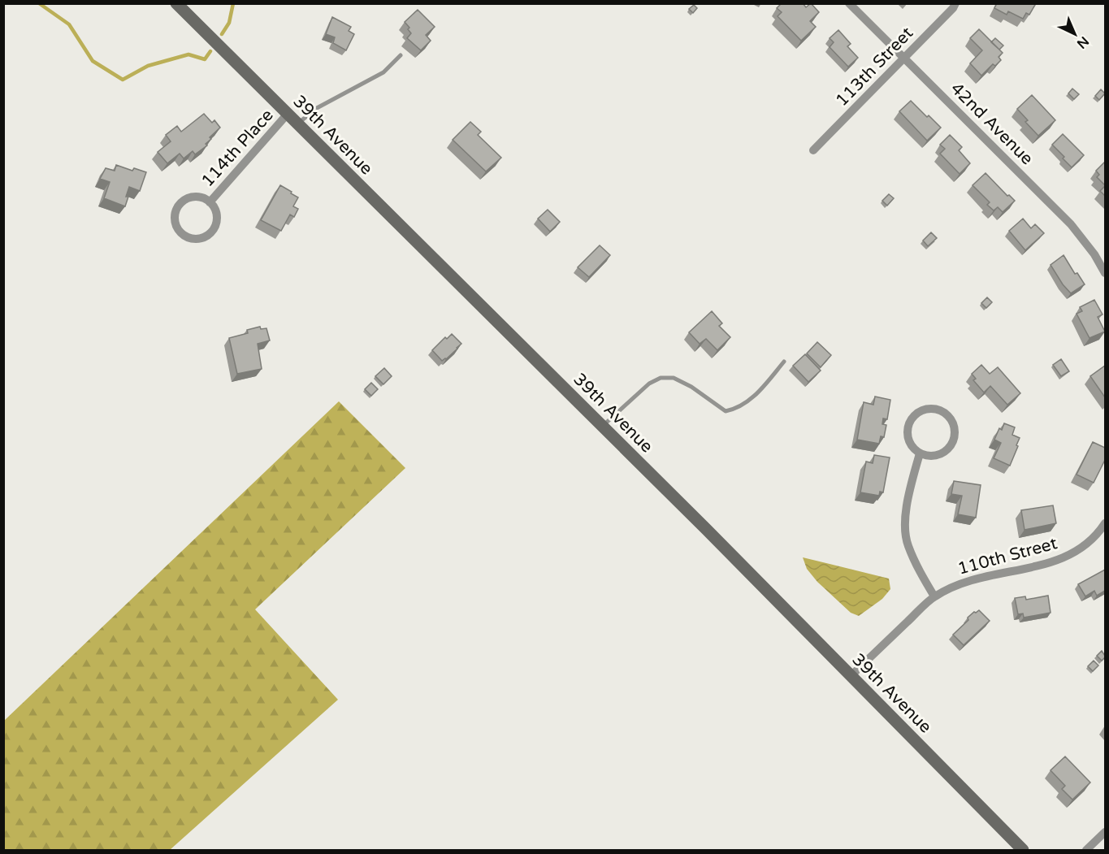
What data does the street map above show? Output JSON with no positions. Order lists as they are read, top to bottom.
{
  "streets": {
    "main road": ["39th Avenue"],
    "street": [
      "113th Street",
      "42nd Avenue",
      "114th Place",
      "110th Street"
    ]
  },
  "crossings": [
    ["113th Street", "42nd Avenue"],
    ["39th Avenue", "114th Place"],
    ["39th Avenue", "110th Street"]
  ],
  "north": "bottom right"
}
